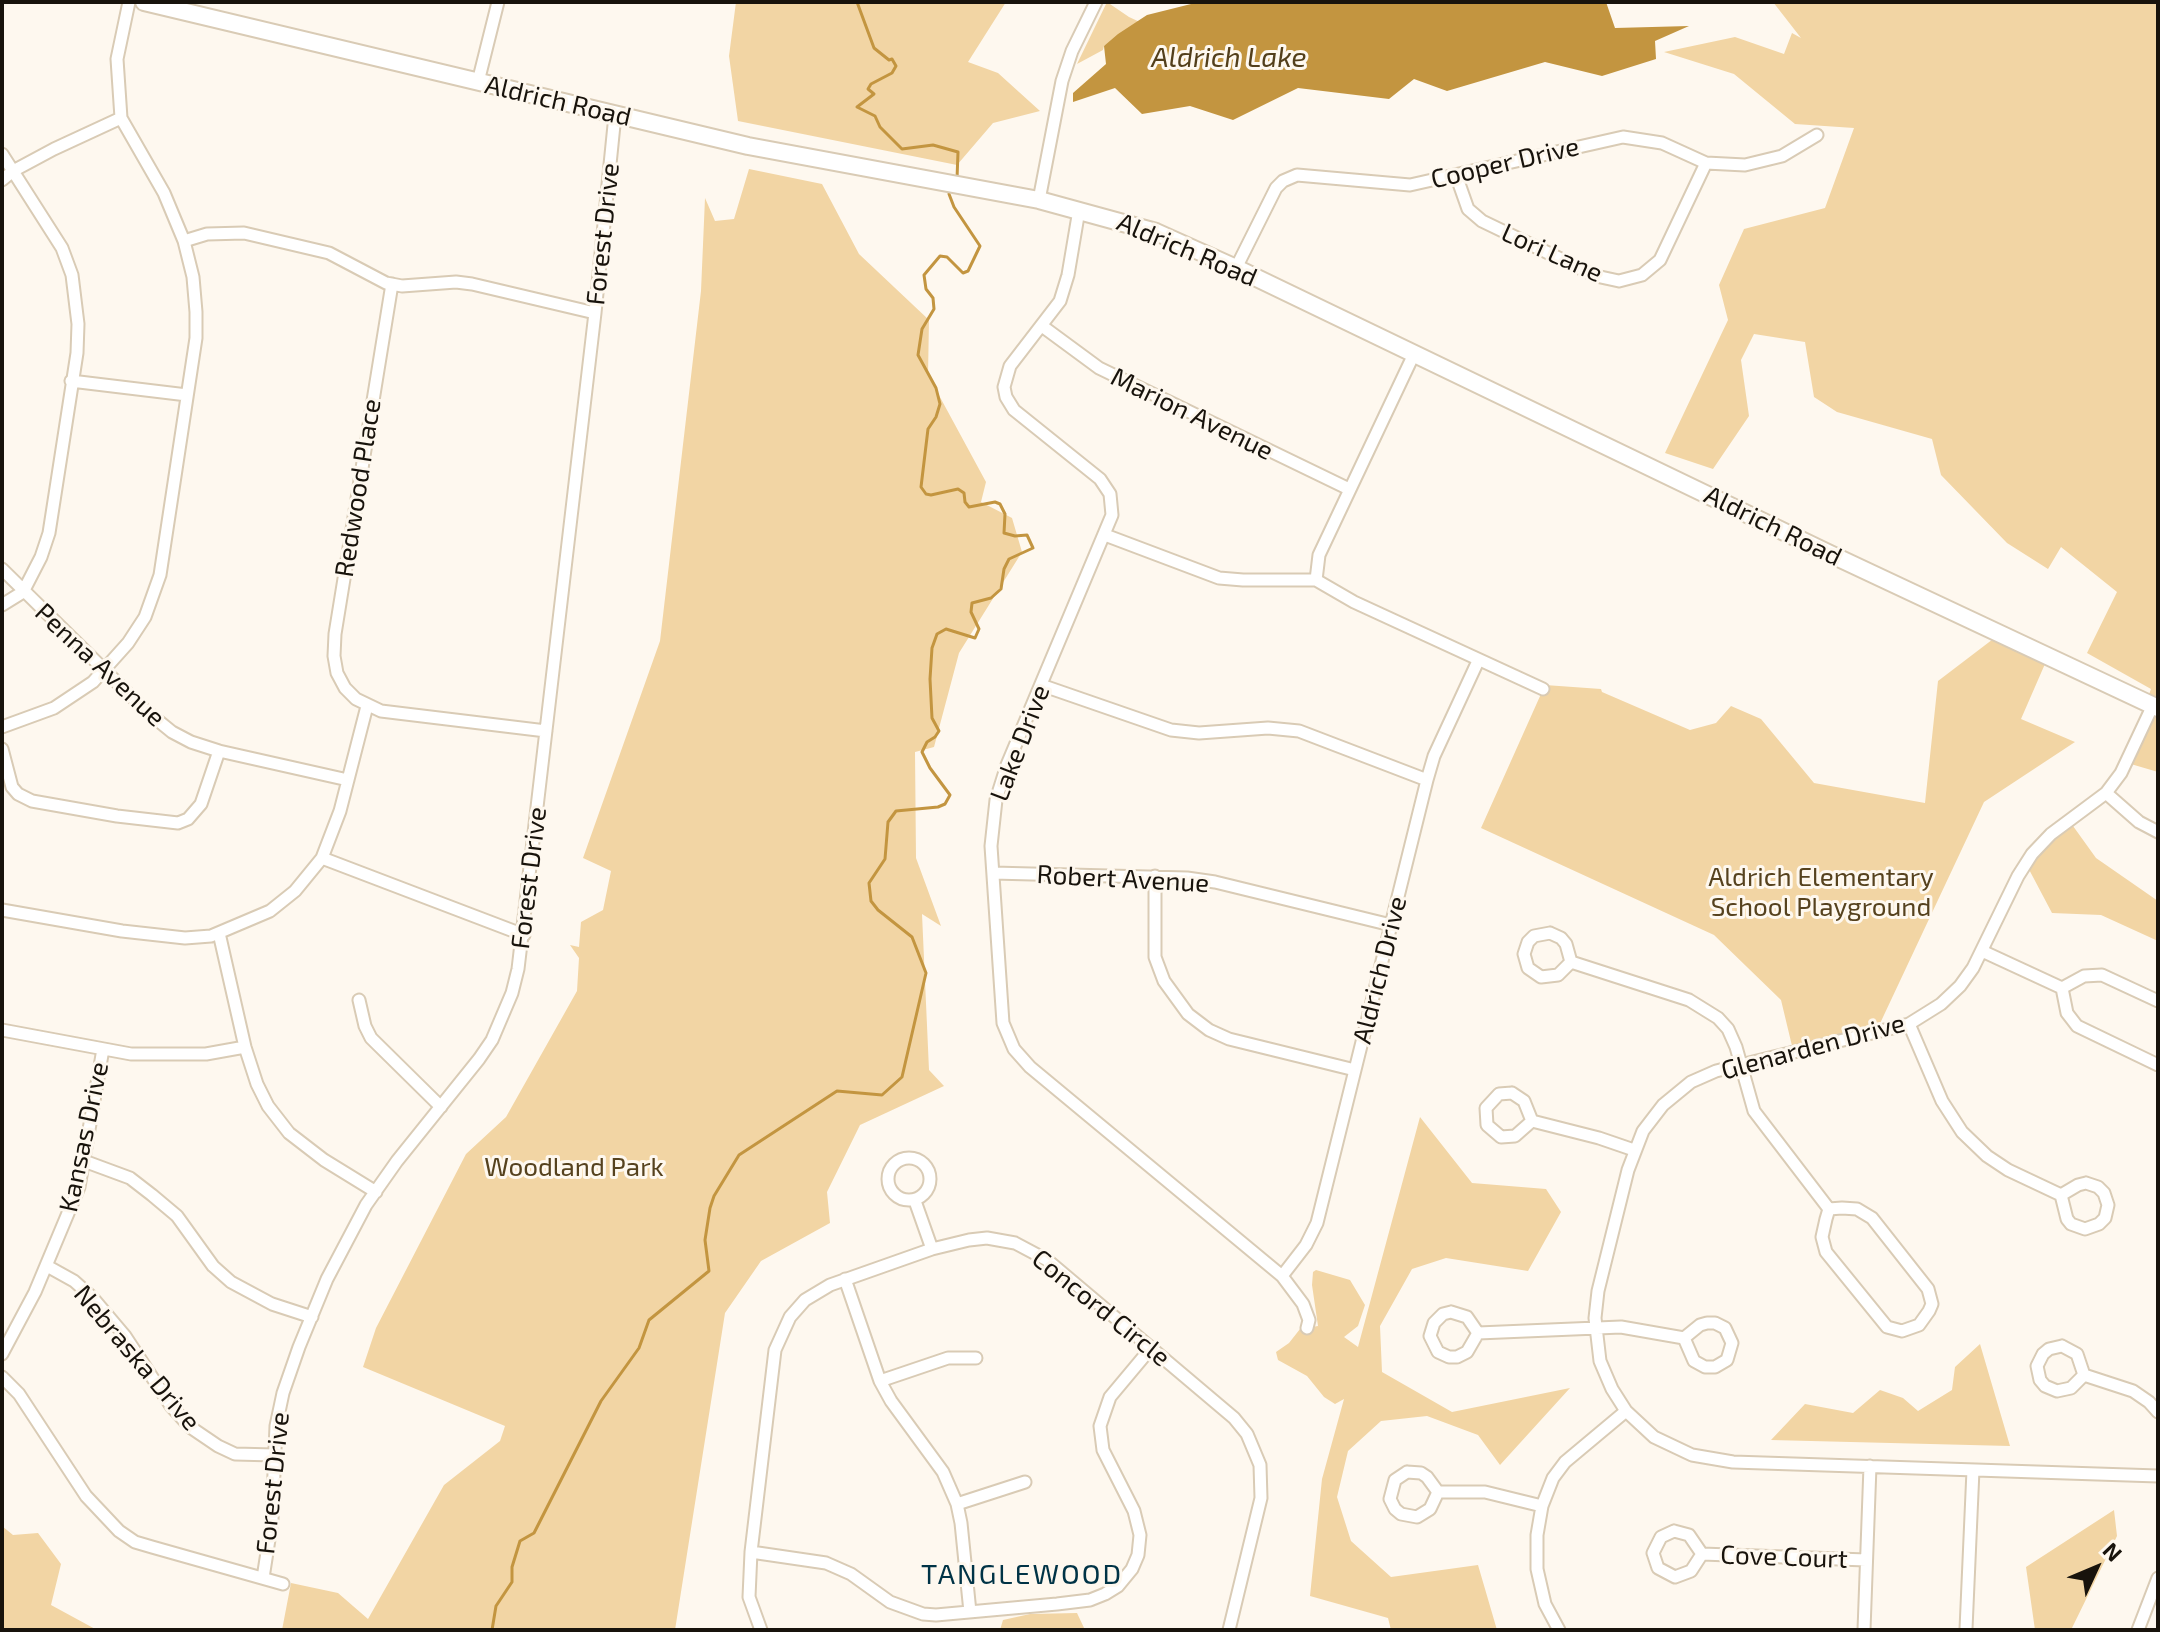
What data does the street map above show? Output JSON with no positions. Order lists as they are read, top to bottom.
{
  "streets": {
    "main road": ["Aldrich Road"],
    "street": [
      "Cooper Drive",
      "Forest Drive",
      "Lori Lane",
      "Marion Avenue",
      "Redwood Place",
      "Penna Avenue",
      "Lake Drive",
      "Robert Avenue",
      "Aldrich Drive",
      "Glenarden Drive",
      "Kansas Drive",
      "Concord Circle",
      "Nebraska Drive",
      "Cove Court"
    ]
  },
  "crossings": [
    ["Aldrich Road", "Cooper Drive"],
    ["Aldrich Road", "Forest Drive"],
    ["Aldrich Road", "Lake Drive"],
    ["Aldrich Road", "Glenarden Drive"],
    ["Cooper Drive", "Lori Lane"],
    ["Forest Drive", "Nebraska Drive"],
    ["Marion Avenue", "Lake Drive"],
    ["Lake Drive", "Robert Avenue"],
    ["Lake Drive", "Aldrich Drive"],
    ["Robert Avenue", "Aldrich Drive"],
    ["Kansas Drive", "Nebraska Drive"]
  ],
  "districts": ["TANGLEWOOD"],
  "water": ["Aldrich Lake"],
  "parks": ["Aldrich Elementary School Playground", "Woodland Park"],
  "north": "top right"
}
